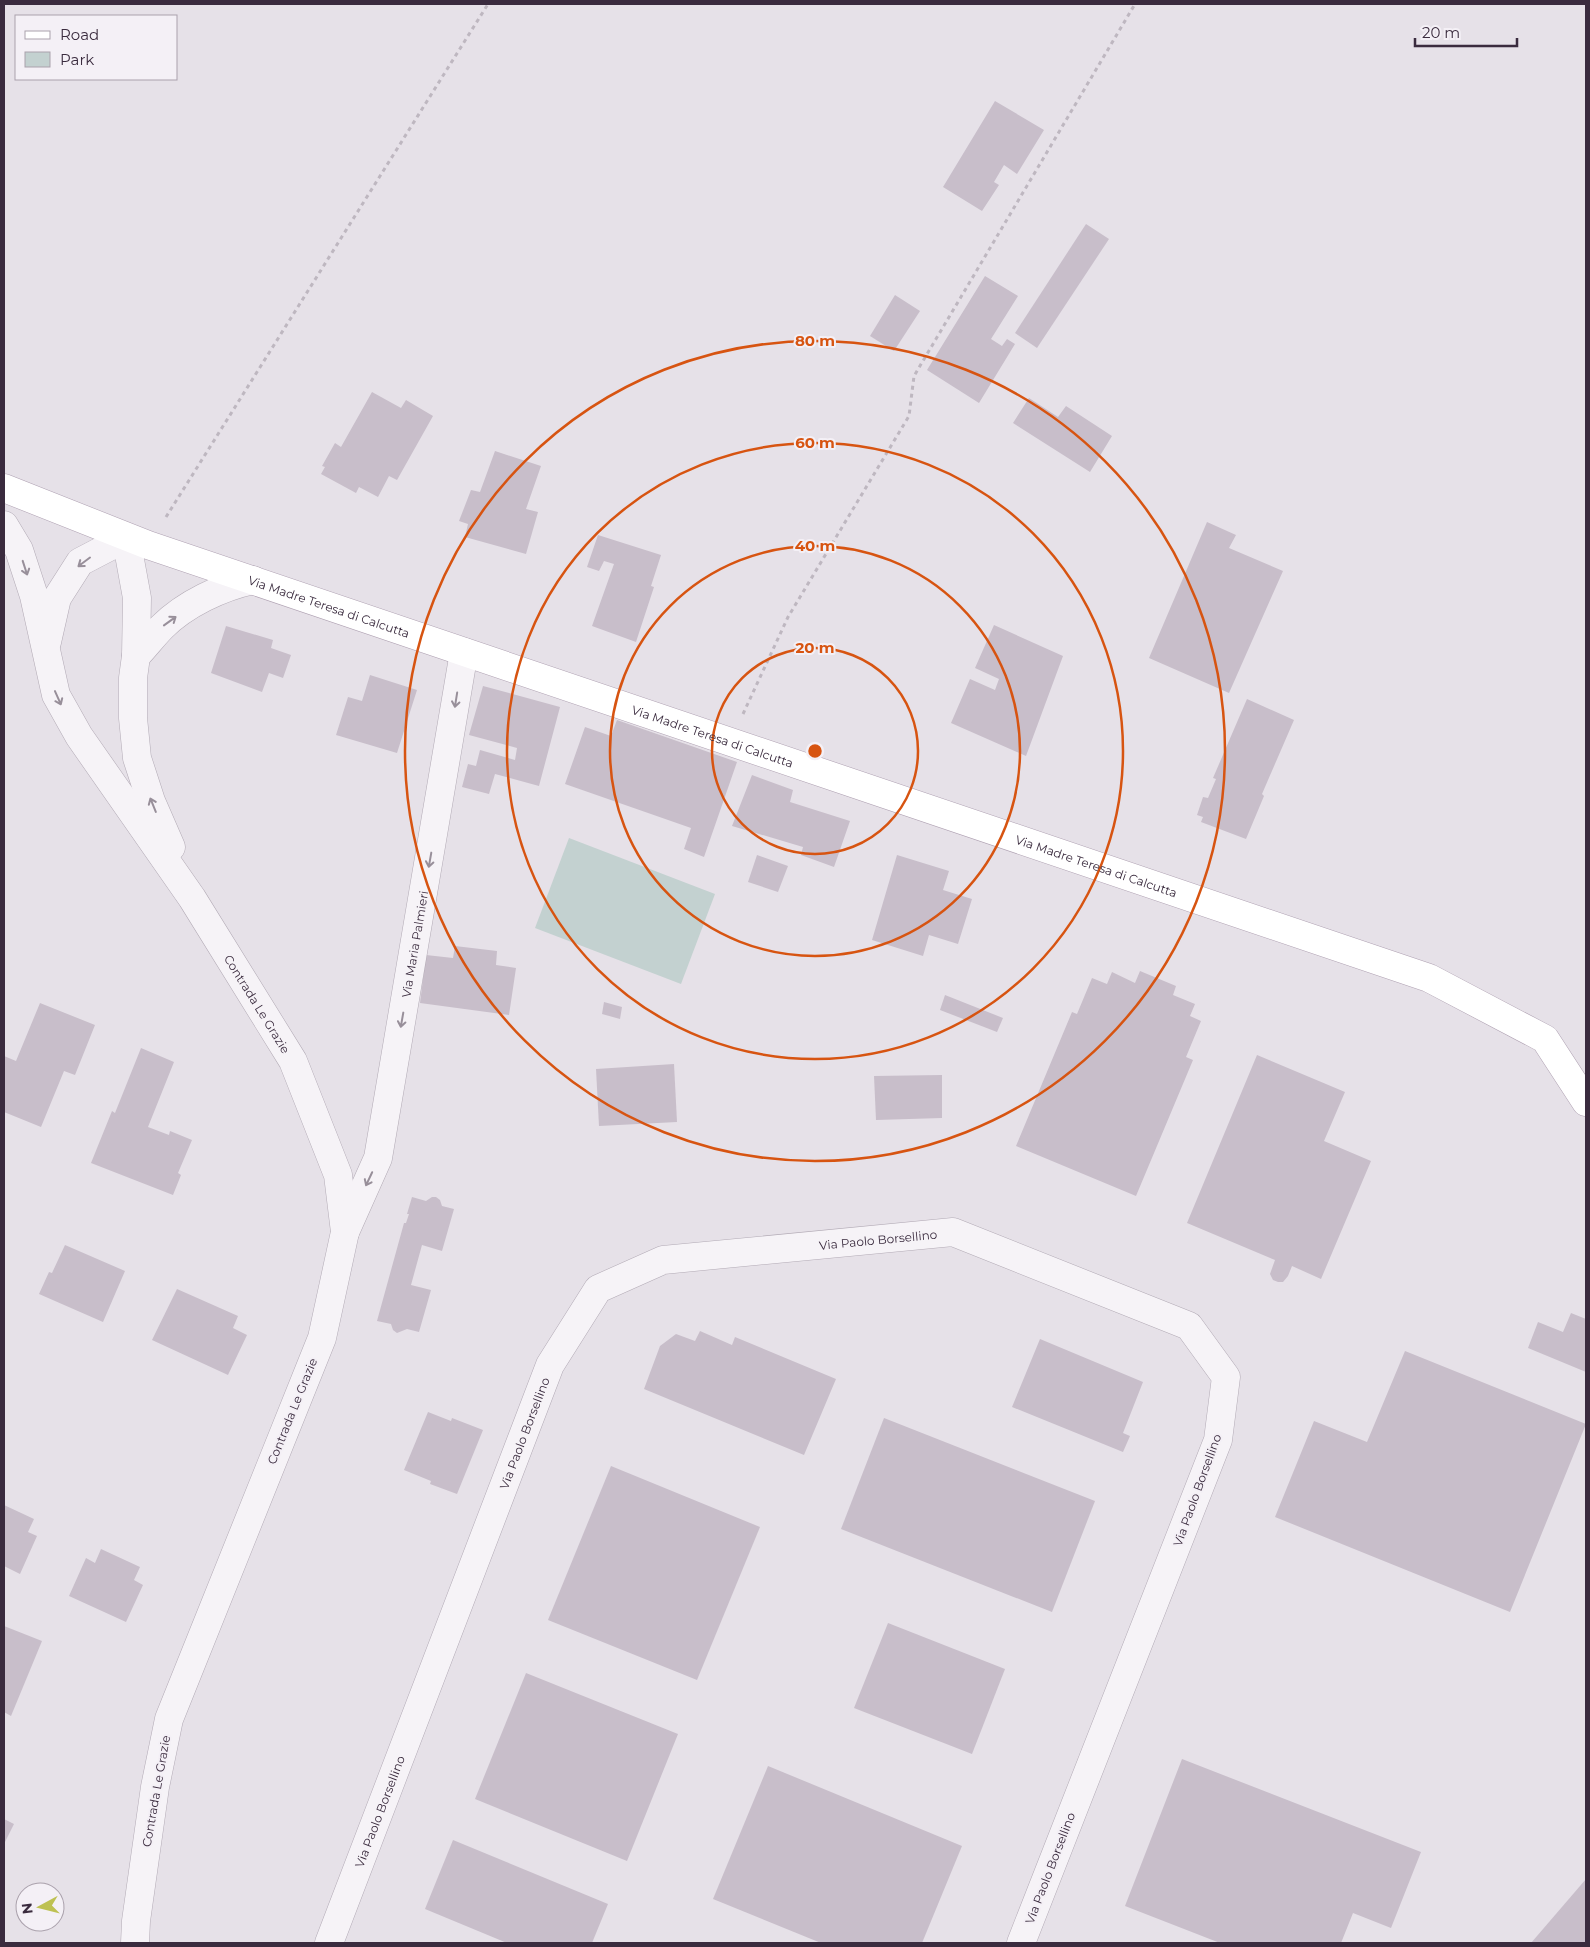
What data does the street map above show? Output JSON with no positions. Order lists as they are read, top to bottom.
{
  "streets": {
    "main road": ["Via Madre Teresa di Calcutta"],
    "street": ["Via Maria Palmieri", "Contrada Le Grazie", "Via Paolo Borsellino"]
  },
  "crossings": [
    ["Via Madre Teresa di Calcutta", "Via Maria Palmieri"],
    ["Via Madre Teresa di Calcutta", "Contrada Le Grazie"],
    ["Via Maria Palmieri", "Contrada Le Grazie"]
  ],
  "one_way": ["Via Maria Palmieri"],
  "legend": ["Road", "Park"],
  "scale_bar": "20 m",
  "north": "left",
  "rings": [
    "80 m",
    "60 m",
    "40 m",
    "20 m"
  ]
}
